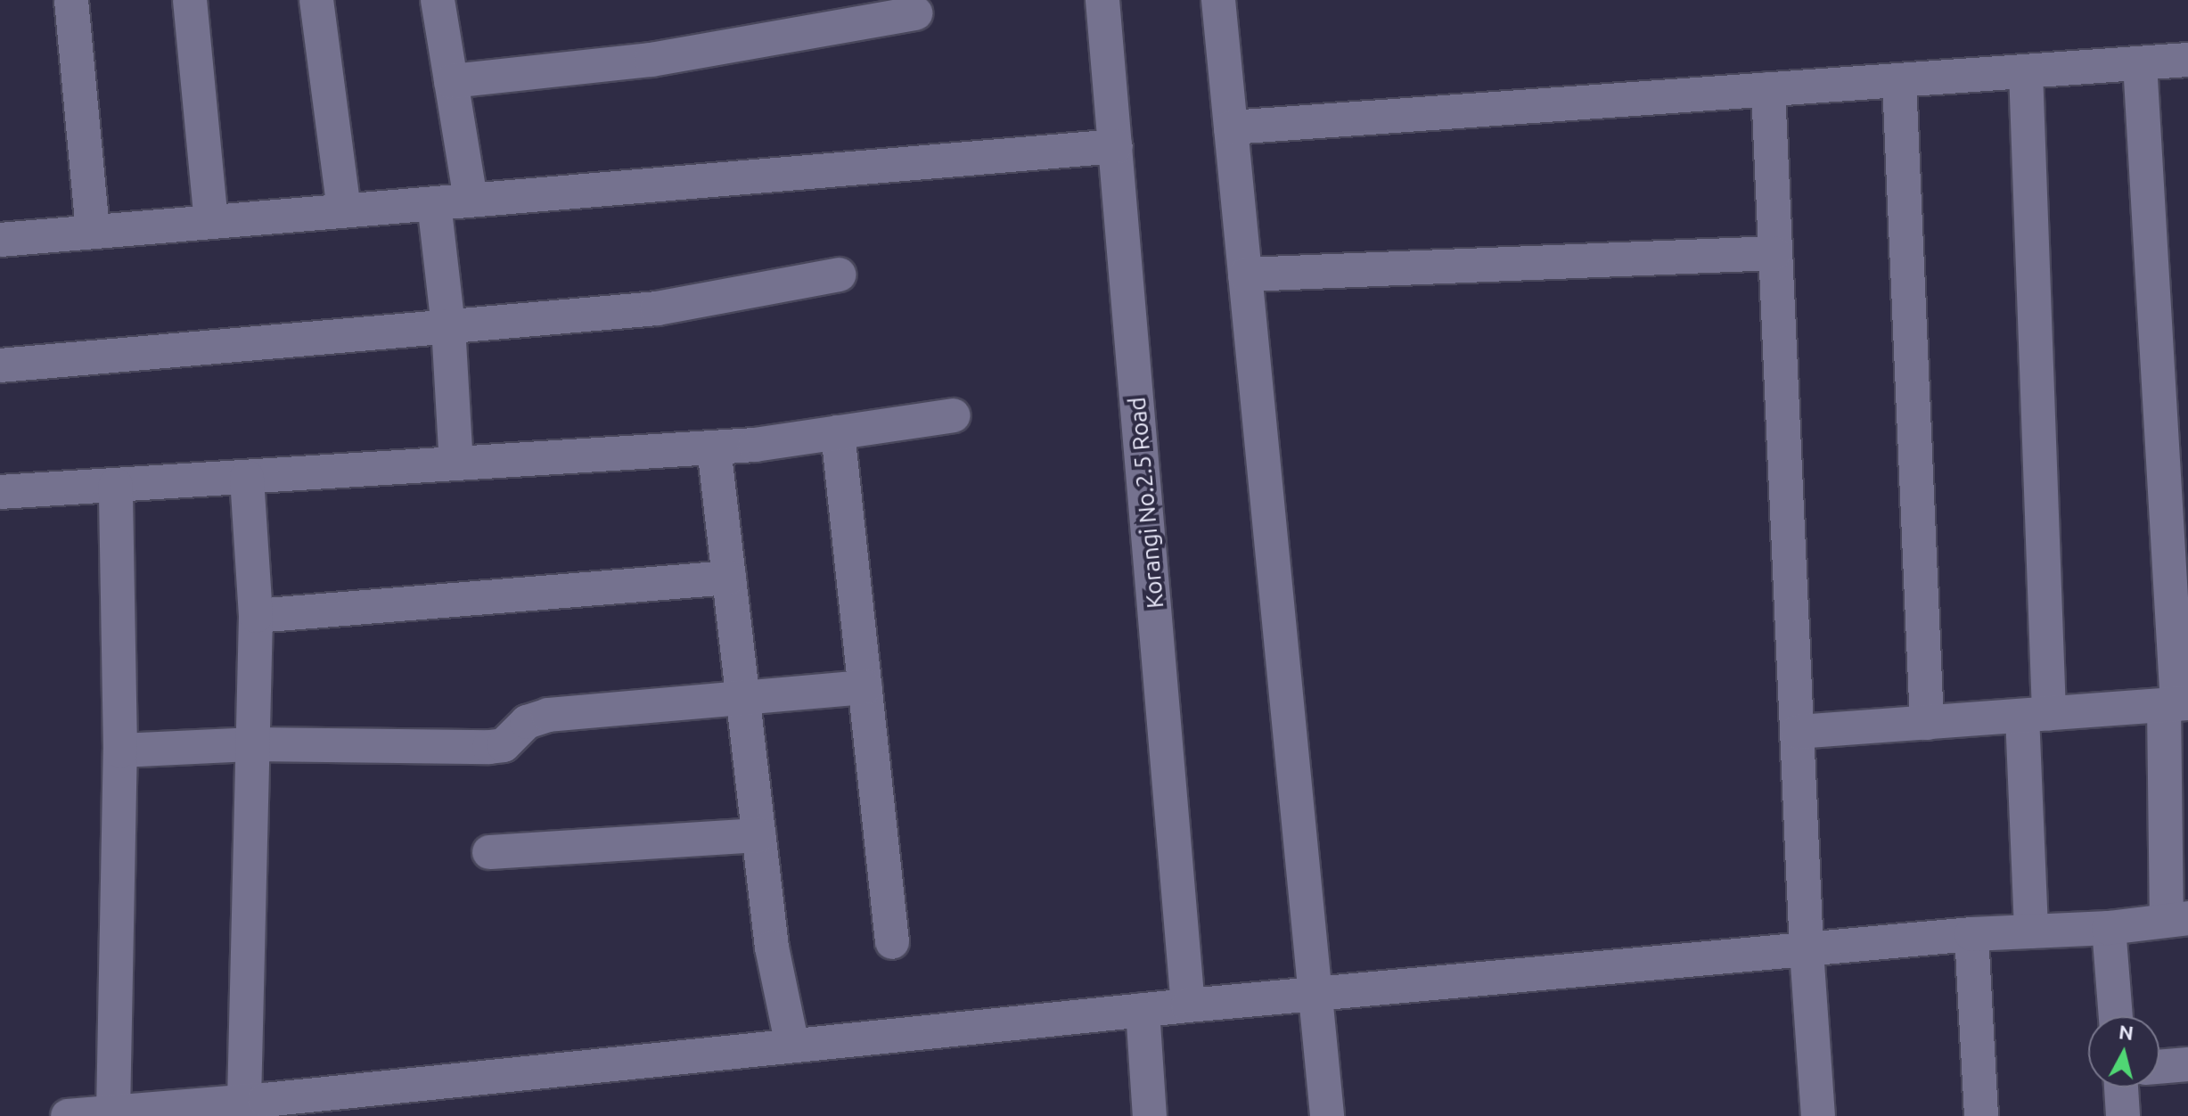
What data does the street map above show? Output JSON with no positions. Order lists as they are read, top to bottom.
{
  "streets": {
    "street": ["Korangi No.2.5 Road"]
  },
  "north": "top"
}
